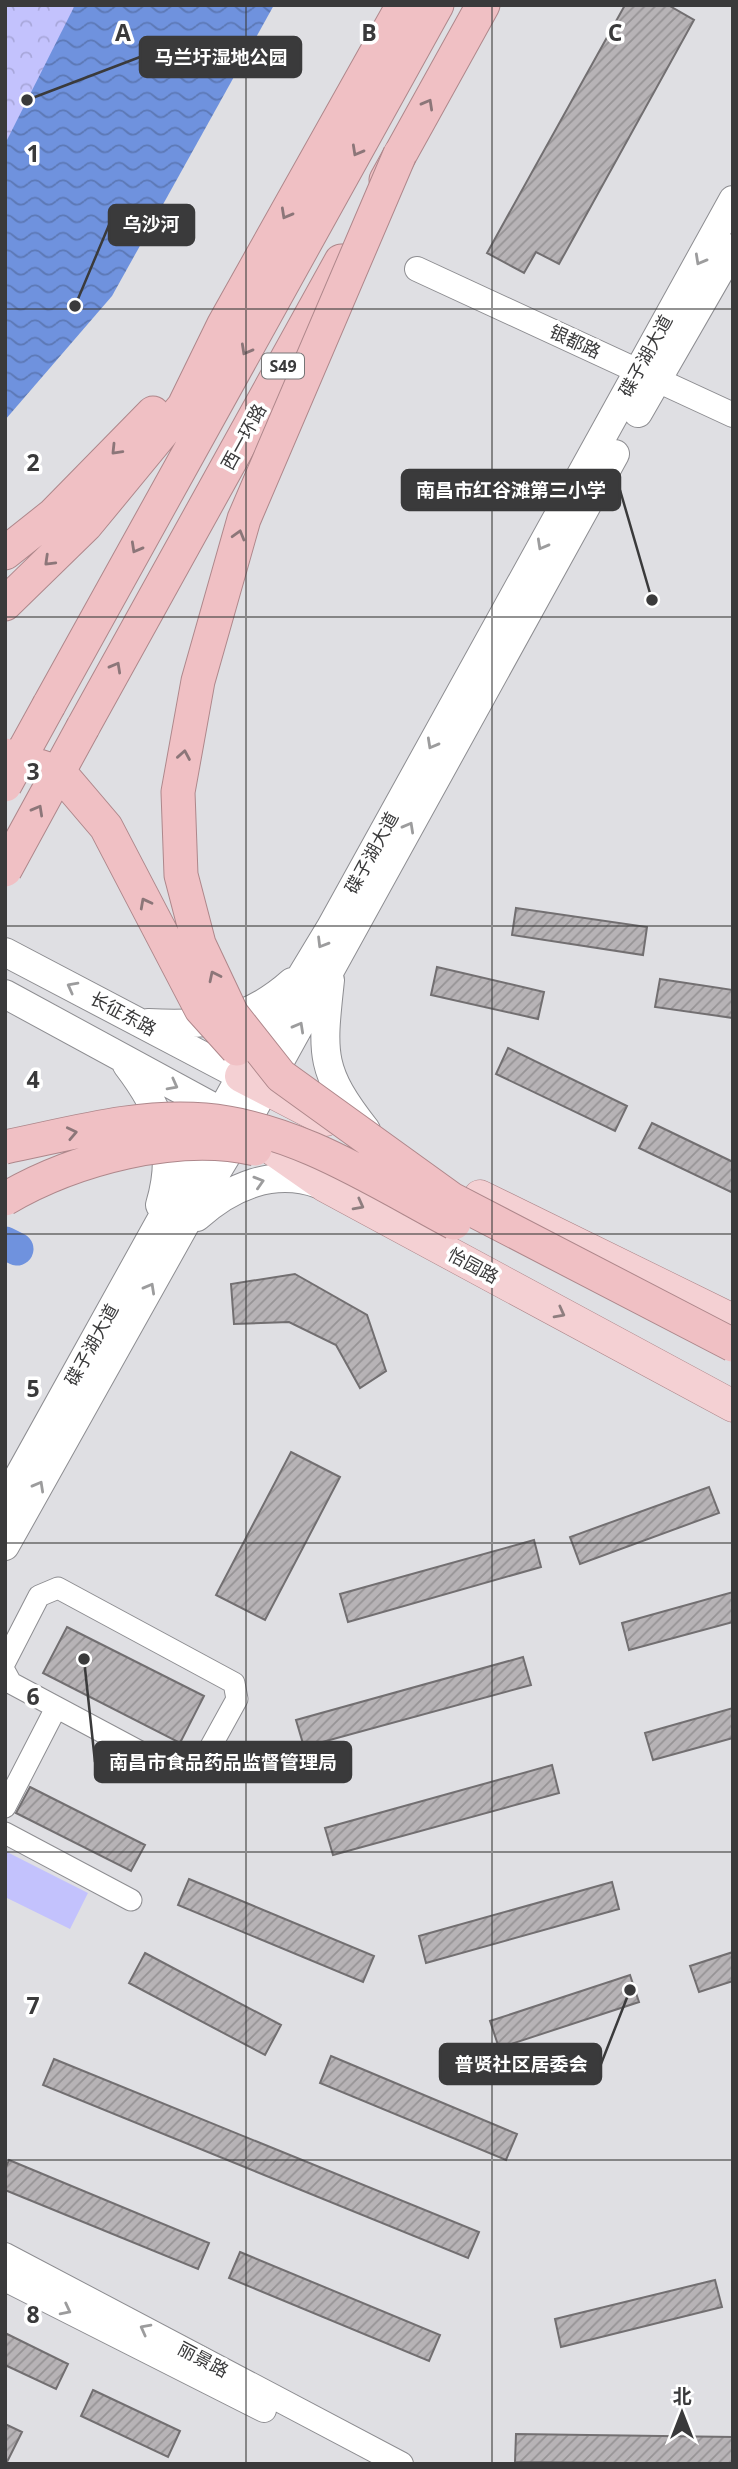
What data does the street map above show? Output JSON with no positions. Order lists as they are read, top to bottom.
{
  "streets": {
    "highway": ["S49", "西一环路"],
    "main road": ["碟子湖大道", "长征东路", "怡园路"],
    "street": ["银都路", "丽景路"]
  },
  "crossings": [
    ["银都路", "碟子湖大道"],
    ["碟子湖大道", "长征东路"],
    ["碟子湖大道", "怡园路"]
  ],
  "places": [
    "马兰圩湿地公园",
    "乌沙河",
    "南昌市红谷滩第三小学",
    "南昌市食品药品监督管理局",
    "普贤社区居委会"
  ],
  "north": "top",
  "grid": {
    "columns": ["A", "B", "C"],
    "rows": [
      "1",
      "2",
      "3",
      "4",
      "5",
      "6",
      "7",
      "8"
    ]
  }
}
